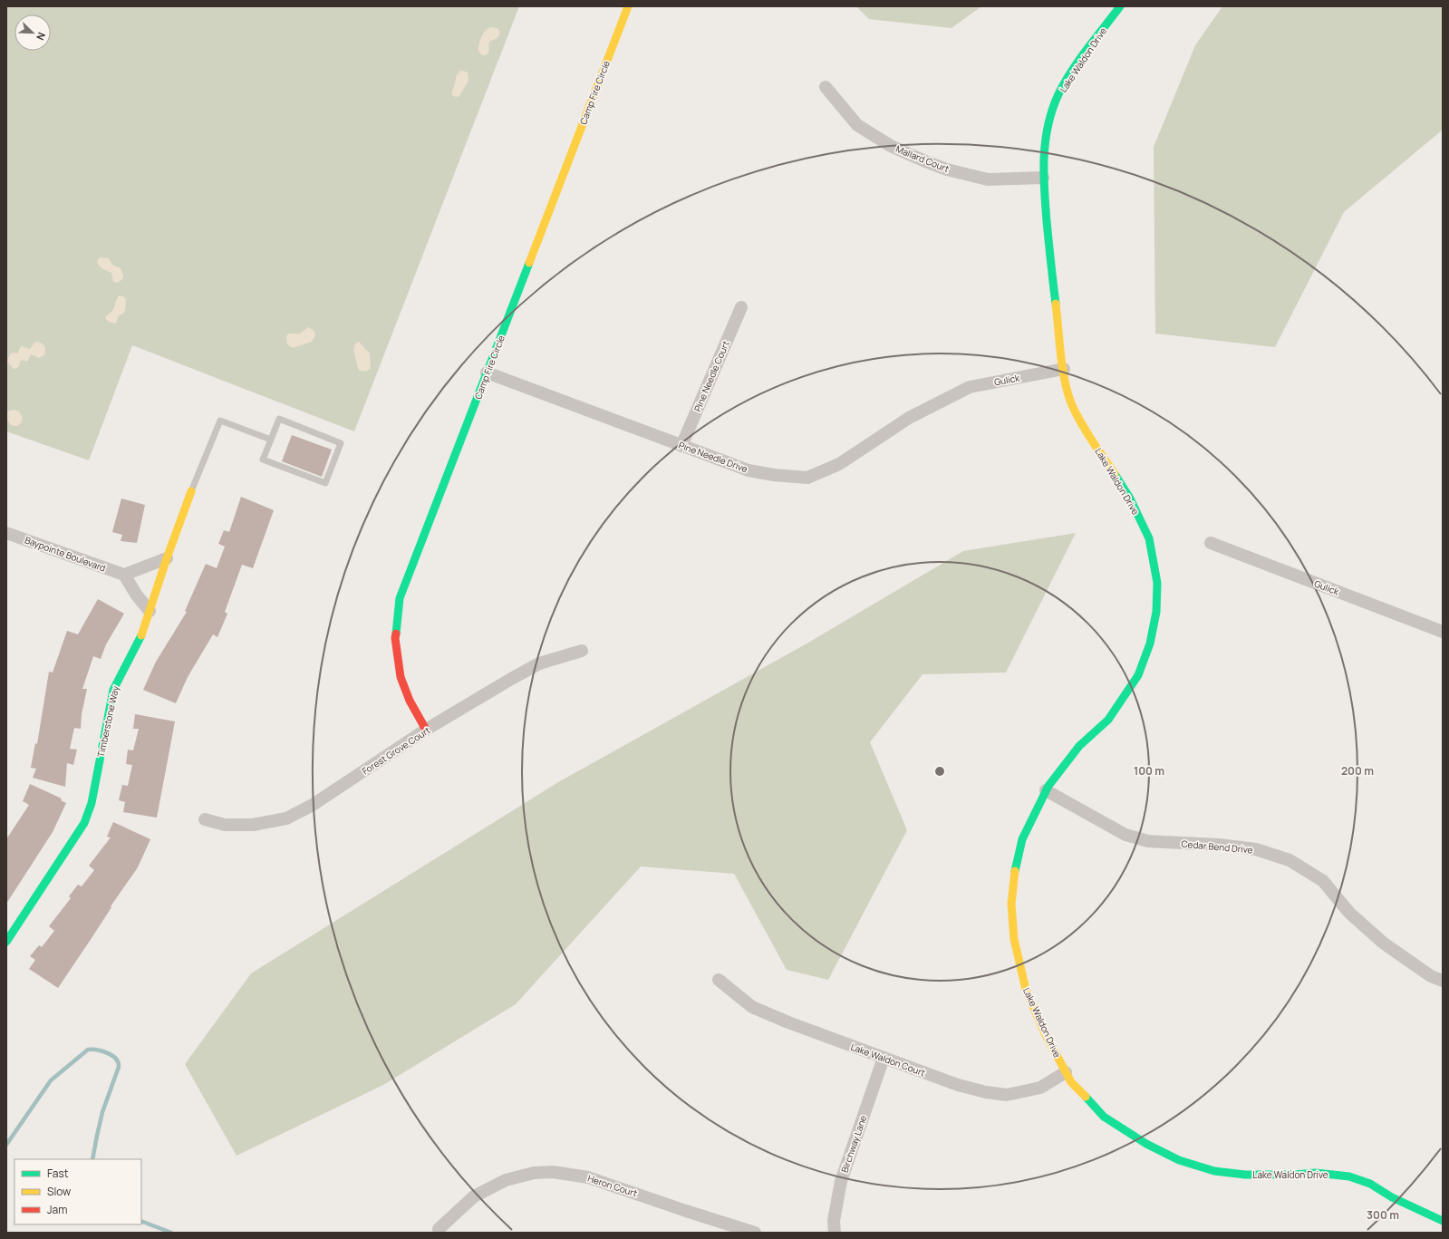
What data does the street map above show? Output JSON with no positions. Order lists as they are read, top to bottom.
{
  "streets": {
    "street": [
      "Lake Waldon Drive",
      "Camp Fire Circle",
      "Mallard Court",
      "Pine Needle Court",
      "Gulick",
      "Pine Needle Drive",
      "Baypointe Boulevard",
      "Timberstone Way",
      "Forest Grove Court",
      "Cedar Bend Drive",
      "Lake Waldon Court",
      "Birchway Lane",
      "Heron Court"
    ]
  },
  "crossings": [
    ["Lake Waldon Drive", "Mallard Court"],
    ["Lake Waldon Drive", "Gulick"],
    ["Lake Waldon Drive", "Cedar Bend Drive"],
    ["Lake Waldon Drive", "Lake Waldon Court"],
    ["Camp Fire Circle", "Pine Needle Drive"],
    ["Camp Fire Circle", "Forest Grove Court"],
    ["Pine Needle Court", "Pine Needle Drive"],
    ["Gulick", "Pine Needle Drive"],
    ["Lake Waldon Court", "Birchway Lane"]
  ],
  "legend": ["Fast", "Slow", "Jam"],
  "north": "bottom right",
  "rings": ["100 m", "200 m", "300 m"]
}
